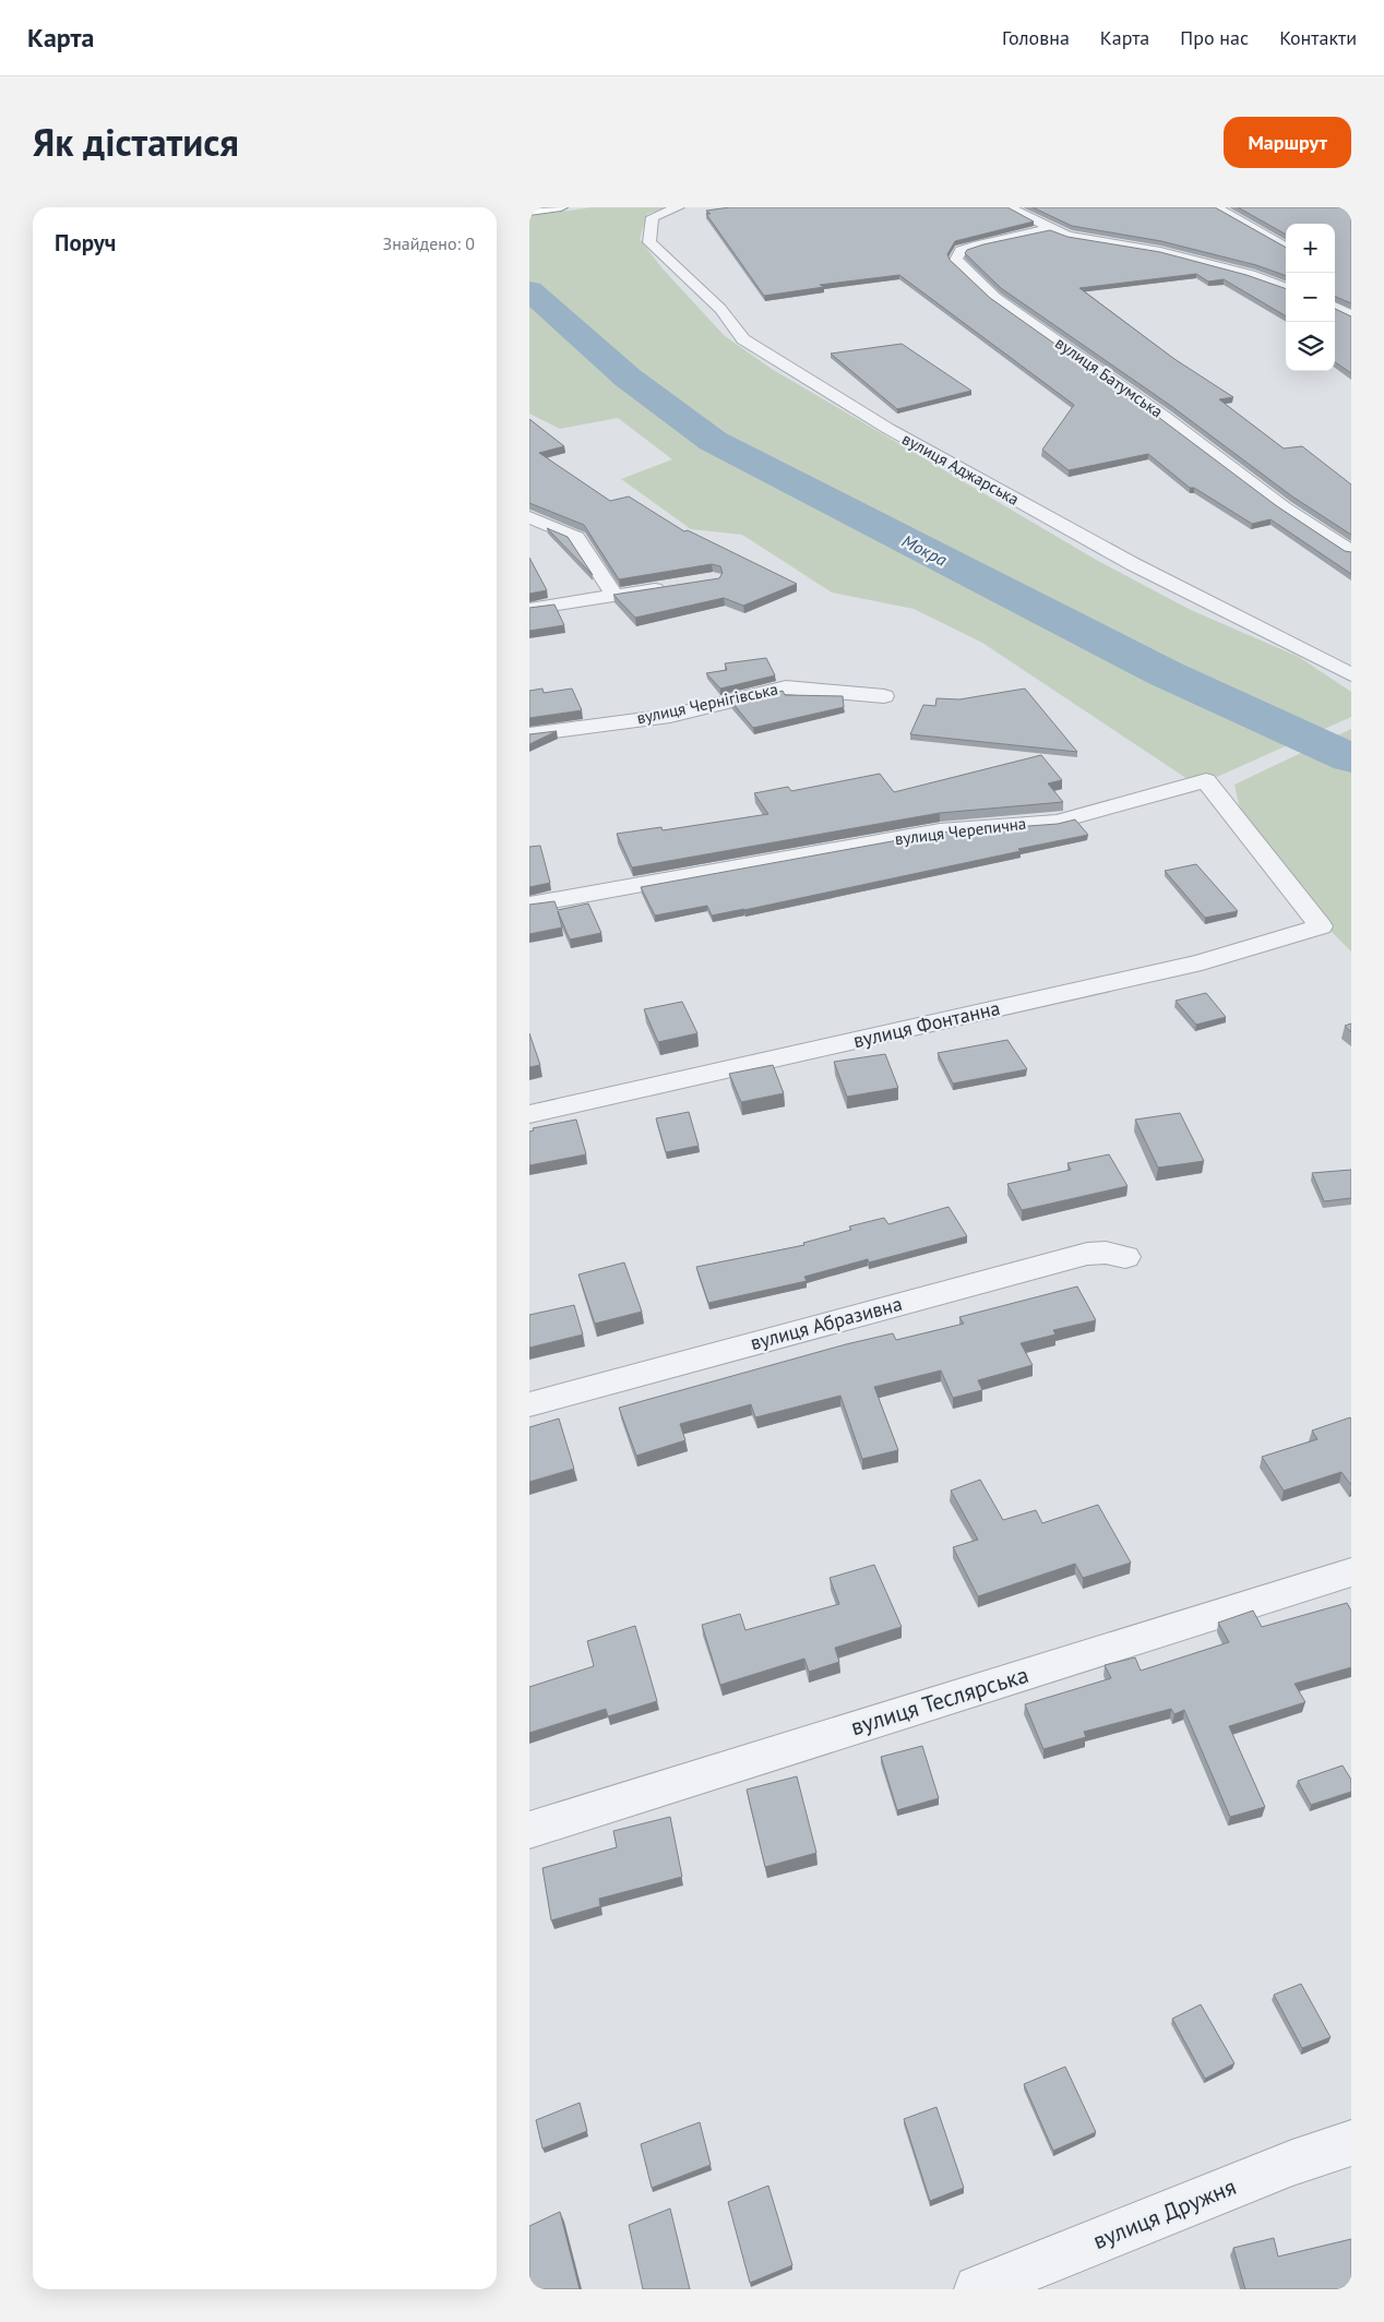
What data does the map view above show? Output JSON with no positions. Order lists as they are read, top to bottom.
{
  "streets": {
    "street": [
      "вулиця Батумська",
      "вулиця Аджарська",
      "вулиця Чернігівська",
      "вулиця Черепична",
      "вулиця Фонтанна",
      "вулиця Абразивна",
      "вулиця Теслярська",
      "вулиця Дружня"
    ]
  },
  "crossings": [
    ["вулиця Черепична", "вулиця Фонтанна"]
  ],
  "water": ["Мокра"],
  "page": {
    "header": "Карта",
    "nav": [
      "Головна",
      "Карта",
      "Про нас",
      "Контакти"
    ],
    "title": "Як дістатися",
    "buttons": "Маршрут",
    "heading": ["Поруч", "Знайдено: 0"],
    "map_buttons": ["+", "−"]
  }
}
